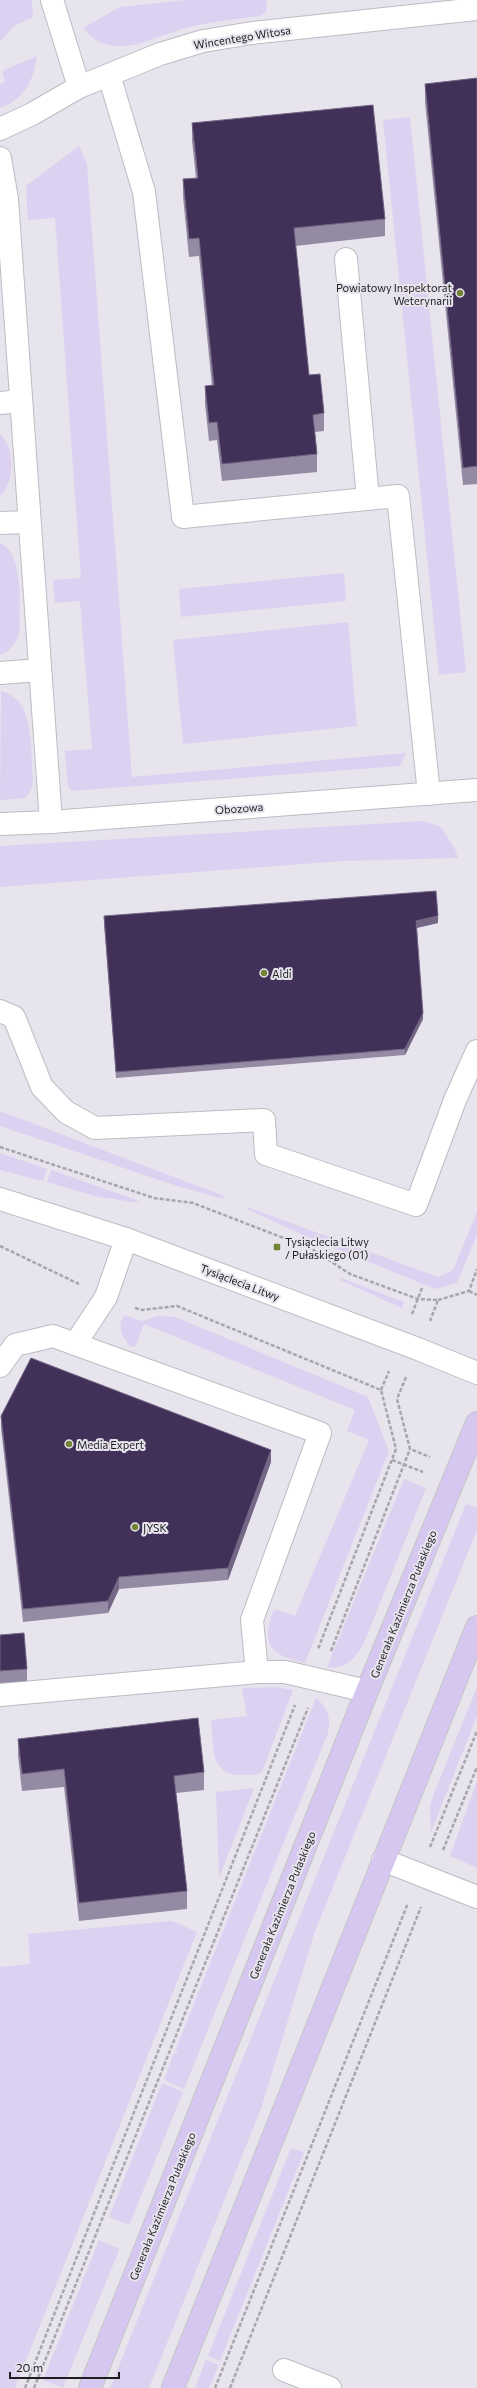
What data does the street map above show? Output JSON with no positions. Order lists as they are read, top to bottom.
{
  "streets": {
    "main road": ["Generała Kazimierza Pułaskiego"],
    "street": ["Wincentego Witosa", "Obozowa", "Tysiąclecia Litwy"]
  },
  "places": {
    "other": [
      "Powiatowy Inspektorat Weterynarii",
      "Aldi",
      "Media Expert",
      "JYSK"
    ],
    "transit": ["Tysiąclecia Litwy / Pułaskiego (01)"]
  },
  "scale_bar": "20 m"
}
